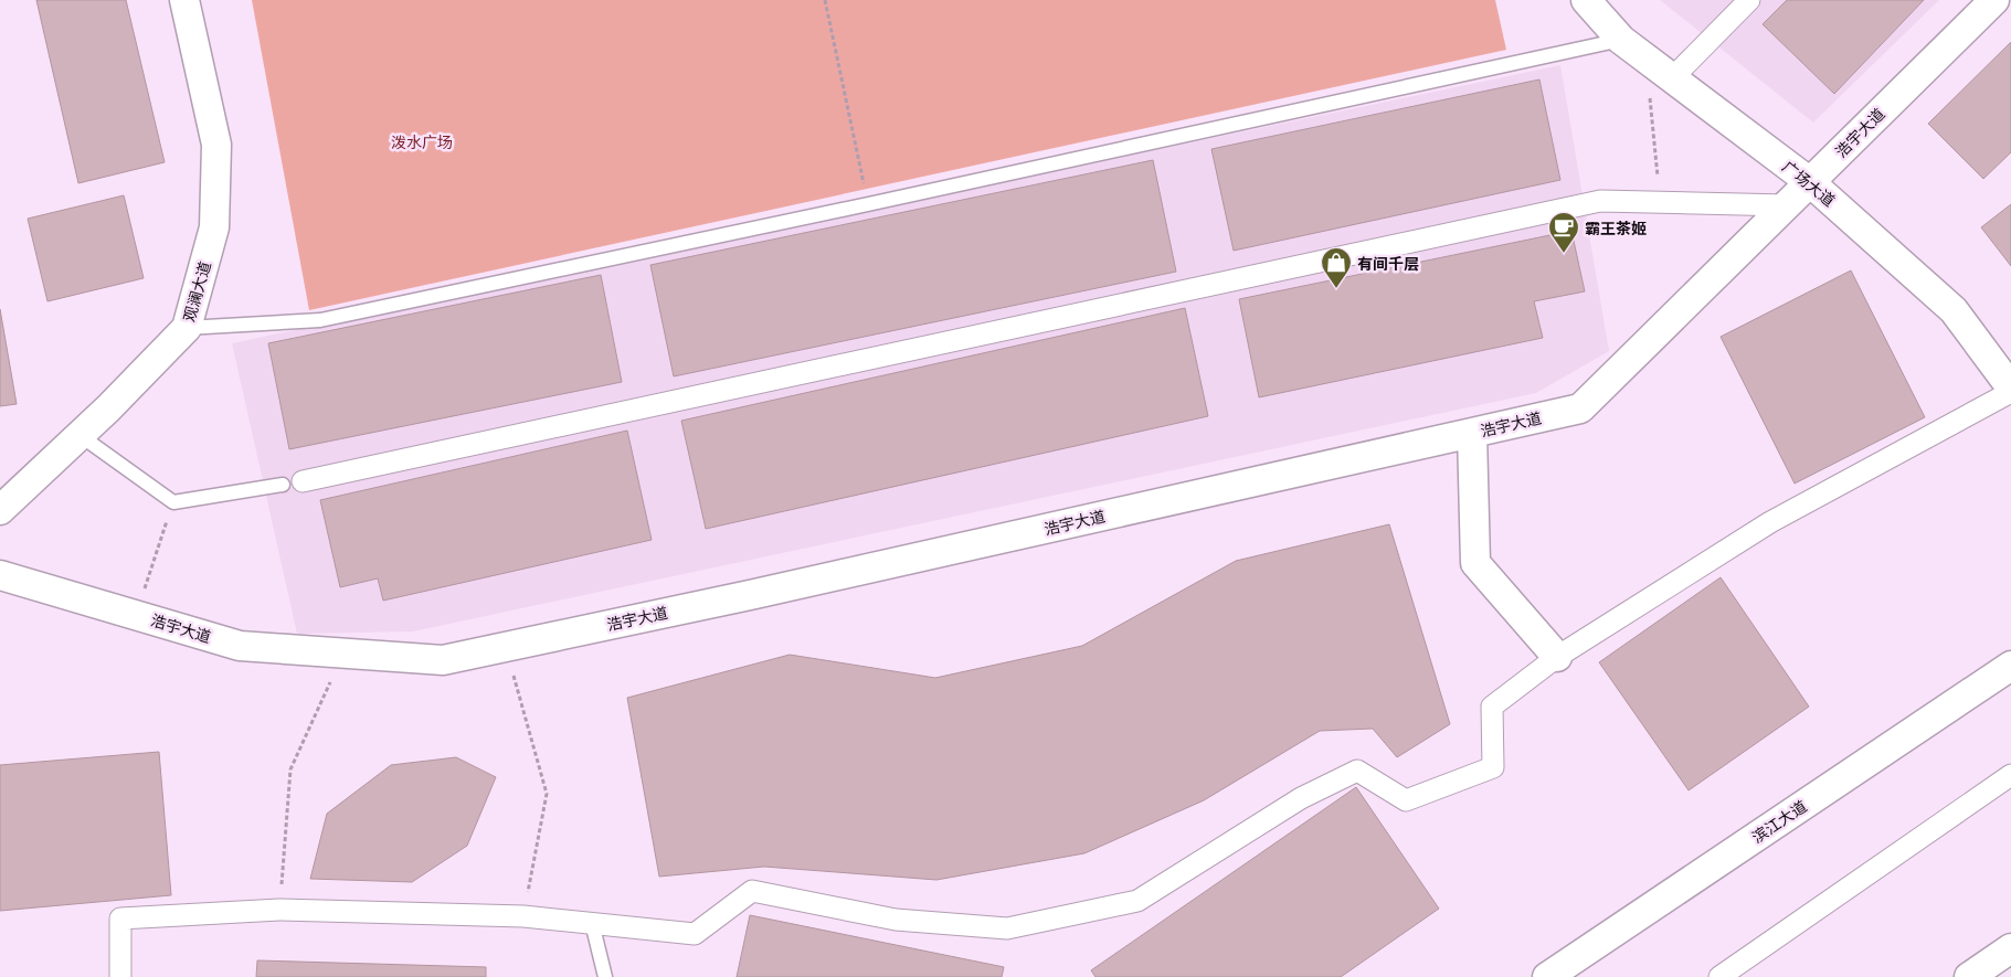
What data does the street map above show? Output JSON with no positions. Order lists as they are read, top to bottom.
{
  "streets": {
    "street": [
      "浩宇大道",
      "广场大道",
      "观澜大道",
      "滨江大道"
    ]
  },
  "crossings": [
    ["浩宇大道", "广场大道"]
  ],
  "parks": ["泼水广场"],
  "places": {
    "cafe": ["霸王茶姬"],
    "shop": ["有间千层"]
  }
}
